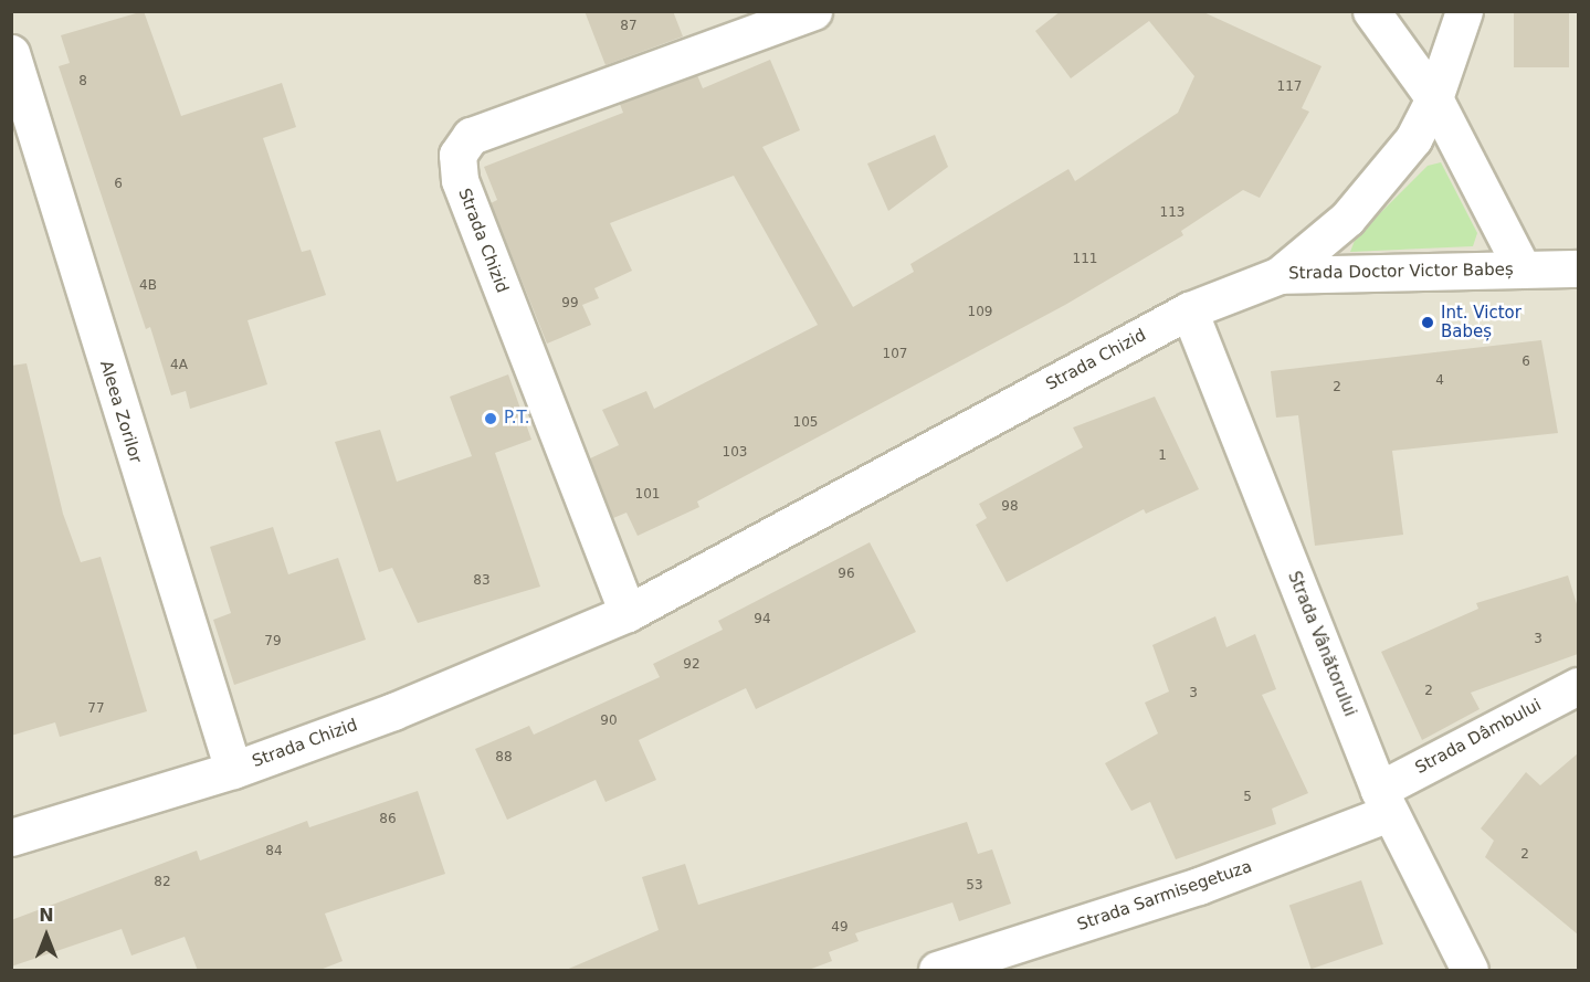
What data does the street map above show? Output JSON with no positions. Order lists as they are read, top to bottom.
{
  "streets": {
    "street": [
      "Strada Chizid",
      "Strada Doctor Victor Babeș",
      "Aleea Zorilor",
      "Strada Vânătorului",
      "Strada Dâmbului",
      "Strada Sarmisegetuza"
    ]
  },
  "crossings": [
    ["Strada Chizid", "Strada Doctor Victor Babeș"],
    ["Strada Chizid", "Aleea Zorilor"],
    ["Strada Chizid", "Strada Vânătorului"],
    ["Strada Vânătorului", "Strada Dâmbului"],
    ["Strada Vânătorului", "Strada Sarmisegetuza"],
    ["Strada Dâmbului", "Strada Sarmisegetuza"]
  ],
  "places": ["Int. Victor Babeș", "P.T."],
  "house_numbers": [
    "87",
    "8",
    "117",
    "6",
    "113",
    "111",
    "4B",
    "99",
    "109",
    "107",
    "6",
    "4A",
    "4",
    "2",
    "105",
    "103",
    "1",
    "101",
    "98",
    "96",
    "83",
    "94",
    "3",
    "79",
    "92",
    "2",
    "3",
    "77",
    "90",
    "88",
    "5",
    "86",
    "84",
    "2",
    "82",
    "53",
    "49"
  ],
  "north": "top"
}
